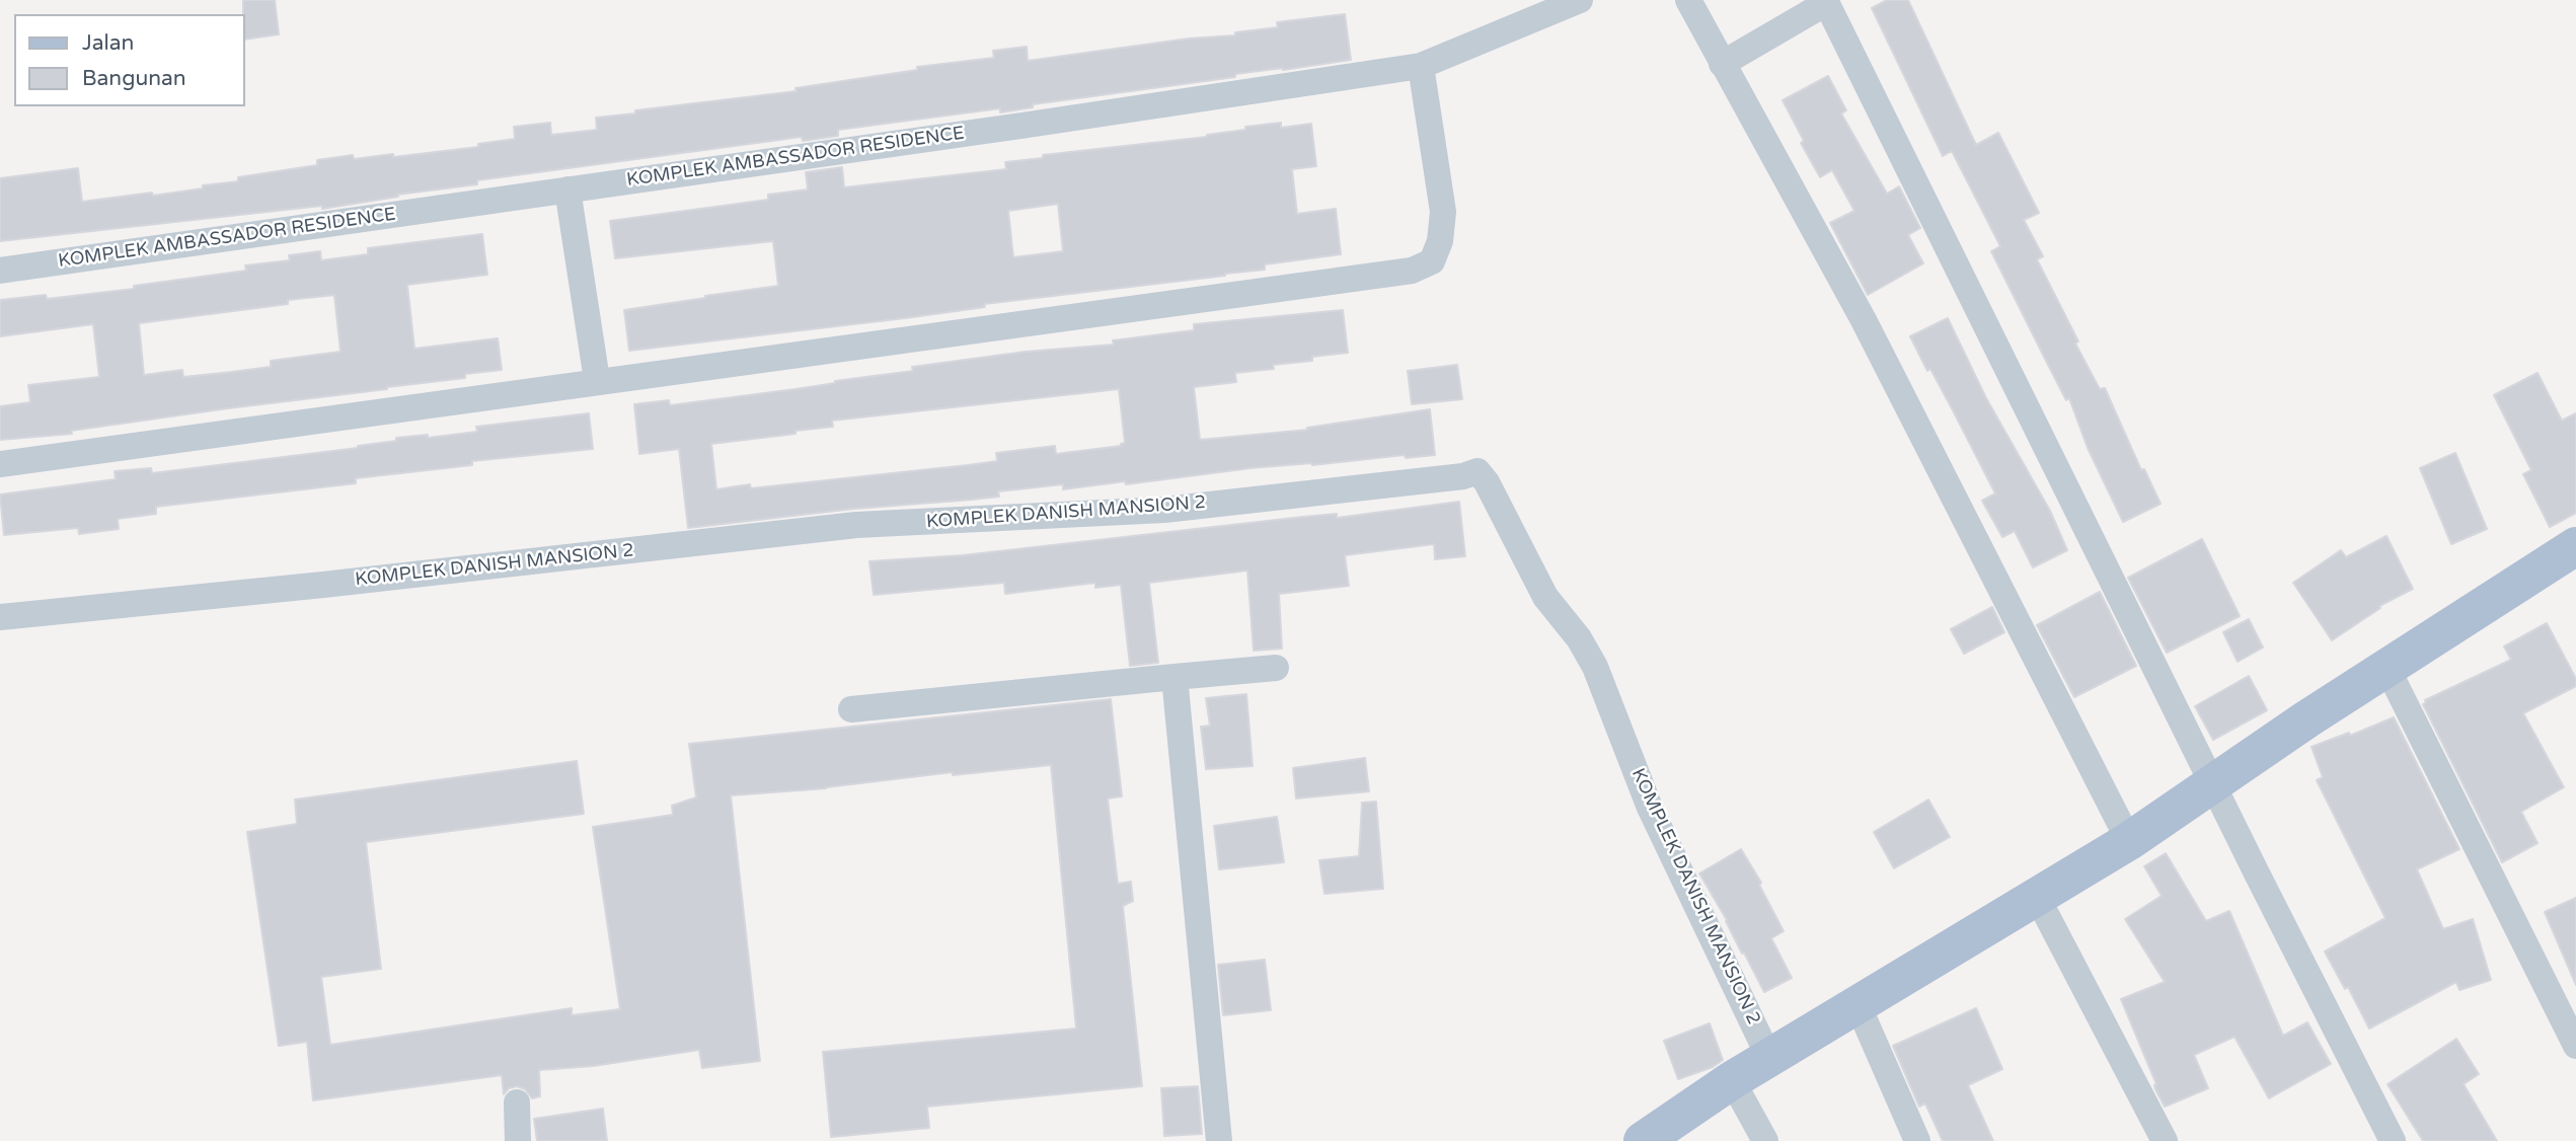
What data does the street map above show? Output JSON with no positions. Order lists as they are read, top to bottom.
{
  "streets": {
    "street": ["KOMPLEK AMBASSADOR RESIDENCE", "KOMPLEK DANISH MANSION 2"]
  },
  "legend": ["Jalan", "Bangunan"]
}
